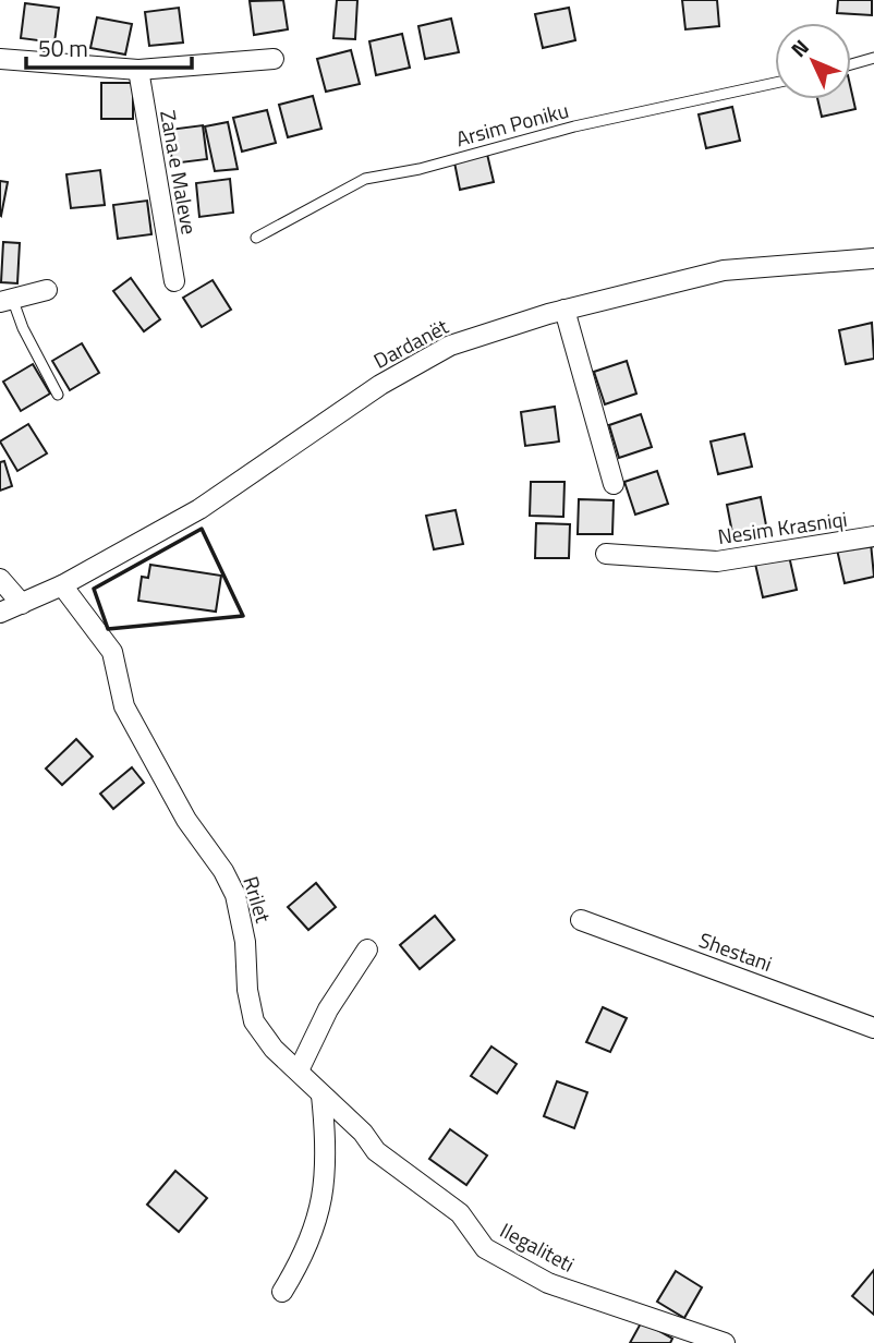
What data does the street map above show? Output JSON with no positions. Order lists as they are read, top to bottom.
{
  "streets": {
    "street": [
      "Zana e Maleve",
      "Dardanët",
      "Nesim Krasniqi",
      "Rrilet",
      "Shestani",
      "Ilegaliteti"
    ],
    "lane": ["Arsim Poniku"]
  },
  "crossings": [
    ["Dardanët", "Rrilet"],
    ["Rrilet", "Ilegaliteti"]
  ],
  "scale_bar": "50 m",
  "north": "top left"
}
